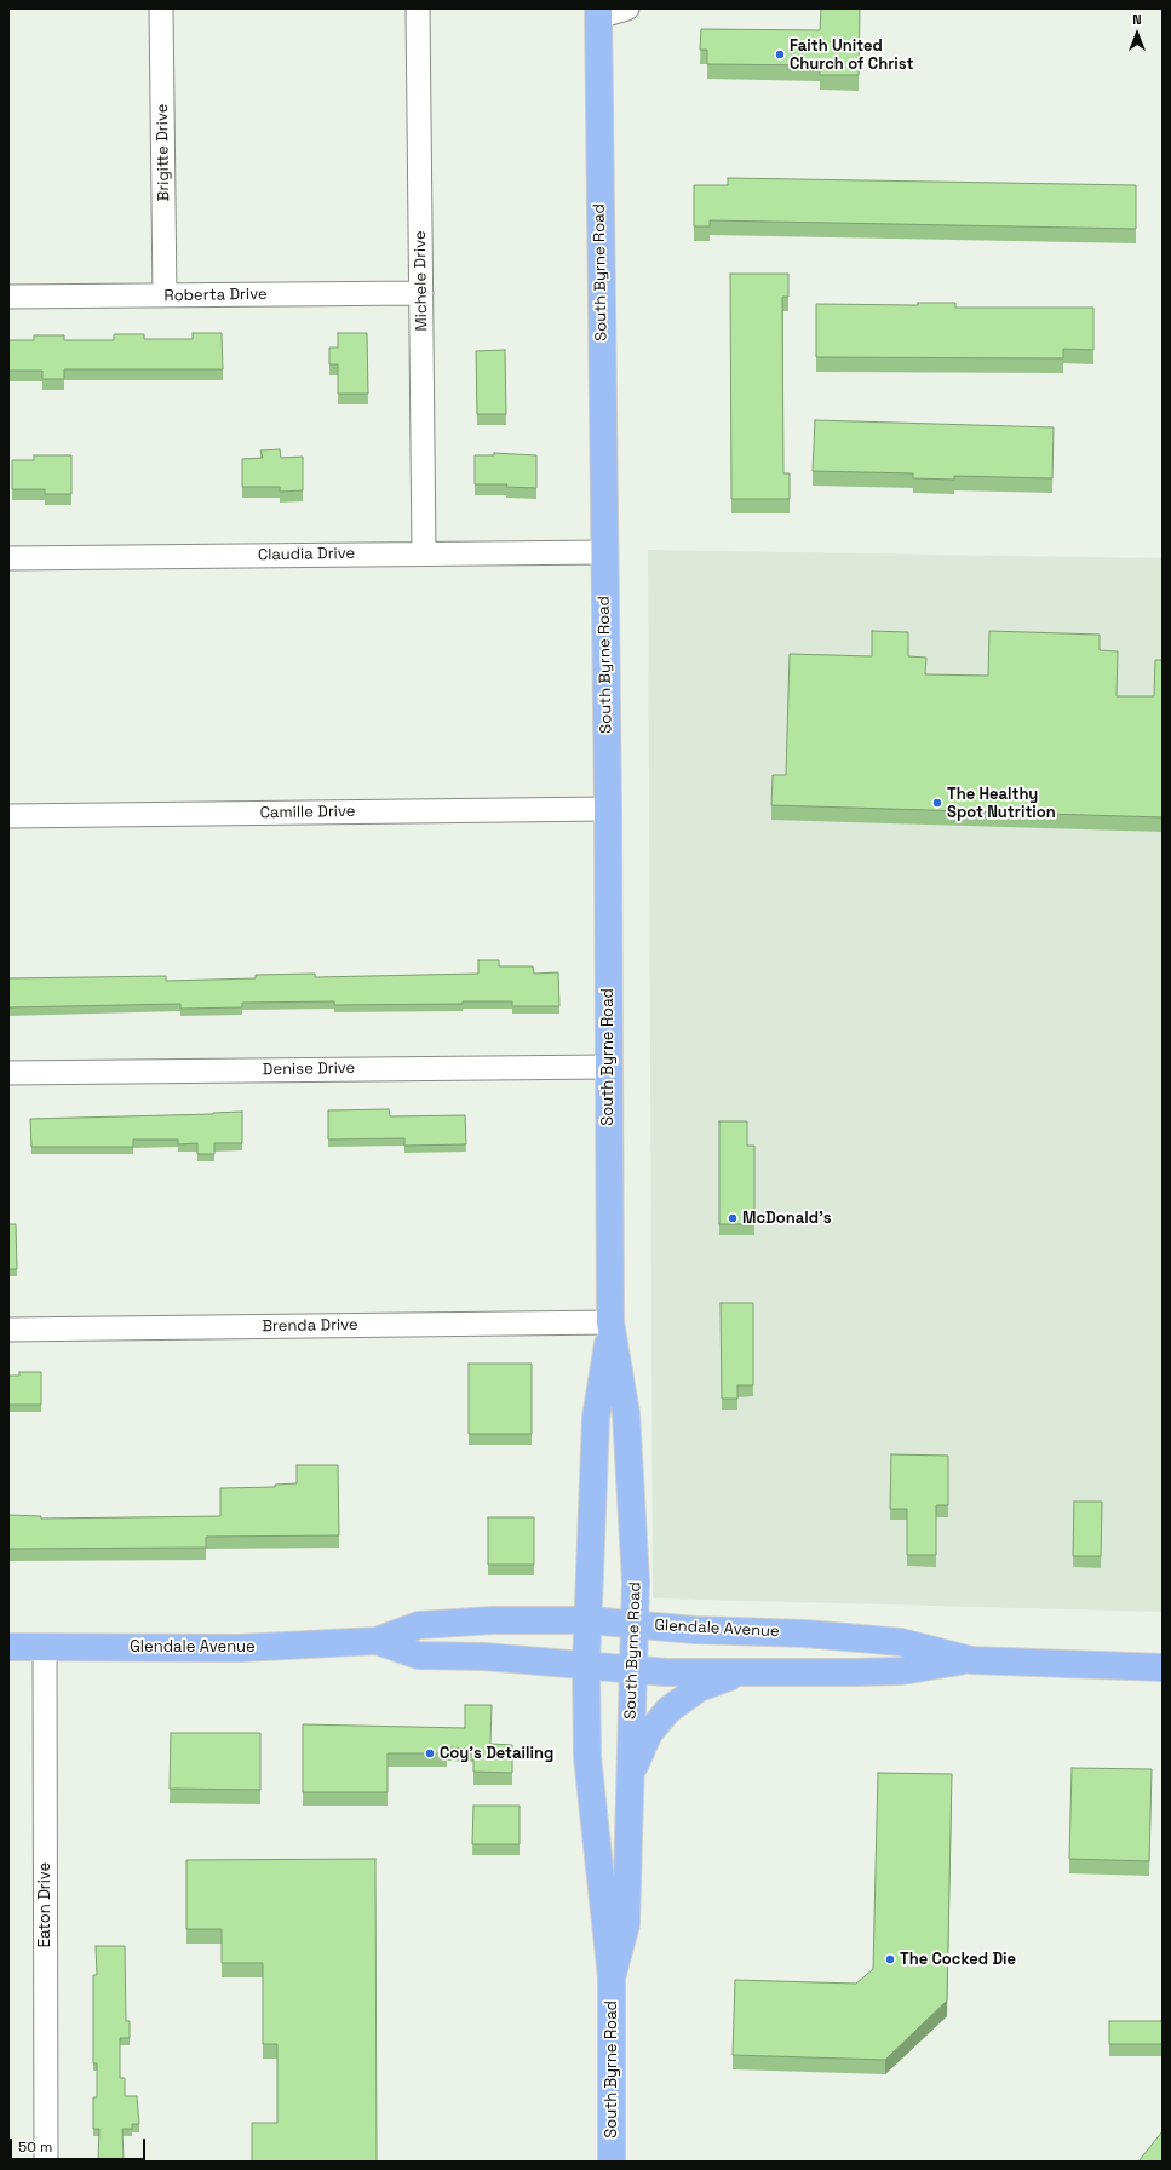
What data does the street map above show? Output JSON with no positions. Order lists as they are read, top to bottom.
{
  "streets": {
    "main road": ["South Byrne Road", "Glendale Avenue"],
    "street": [
      "Brigitte Drive",
      "Michele Drive",
      "Roberta Drive",
      "Claudia Drive",
      "Camille Drive",
      "Denise Drive",
      "Brenda Drive",
      "Eaton Drive"
    ]
  },
  "crossings": [
    ["Brigitte Drive", "Roberta Drive"],
    ["South Byrne Road", "Claudia Drive"],
    ["South Byrne Road", "Camille Drive"],
    ["South Byrne Road", "Denise Drive"],
    ["South Byrne Road", "Brenda Drive"],
    ["South Byrne Road", "Glendale Avenue"],
    ["Michele Drive", "Roberta Drive"],
    ["Michele Drive", "Claudia Drive"],
    ["Glendale Avenue", "Eaton Drive"]
  ],
  "places": [
    "Faith United Church of Christ",
    "The Healthy Spot Nutrition",
    "McDonald's",
    "Coy's Detailing",
    "The Cocked Die"
  ],
  "scale_bar": "50 m",
  "north": "top"
}
